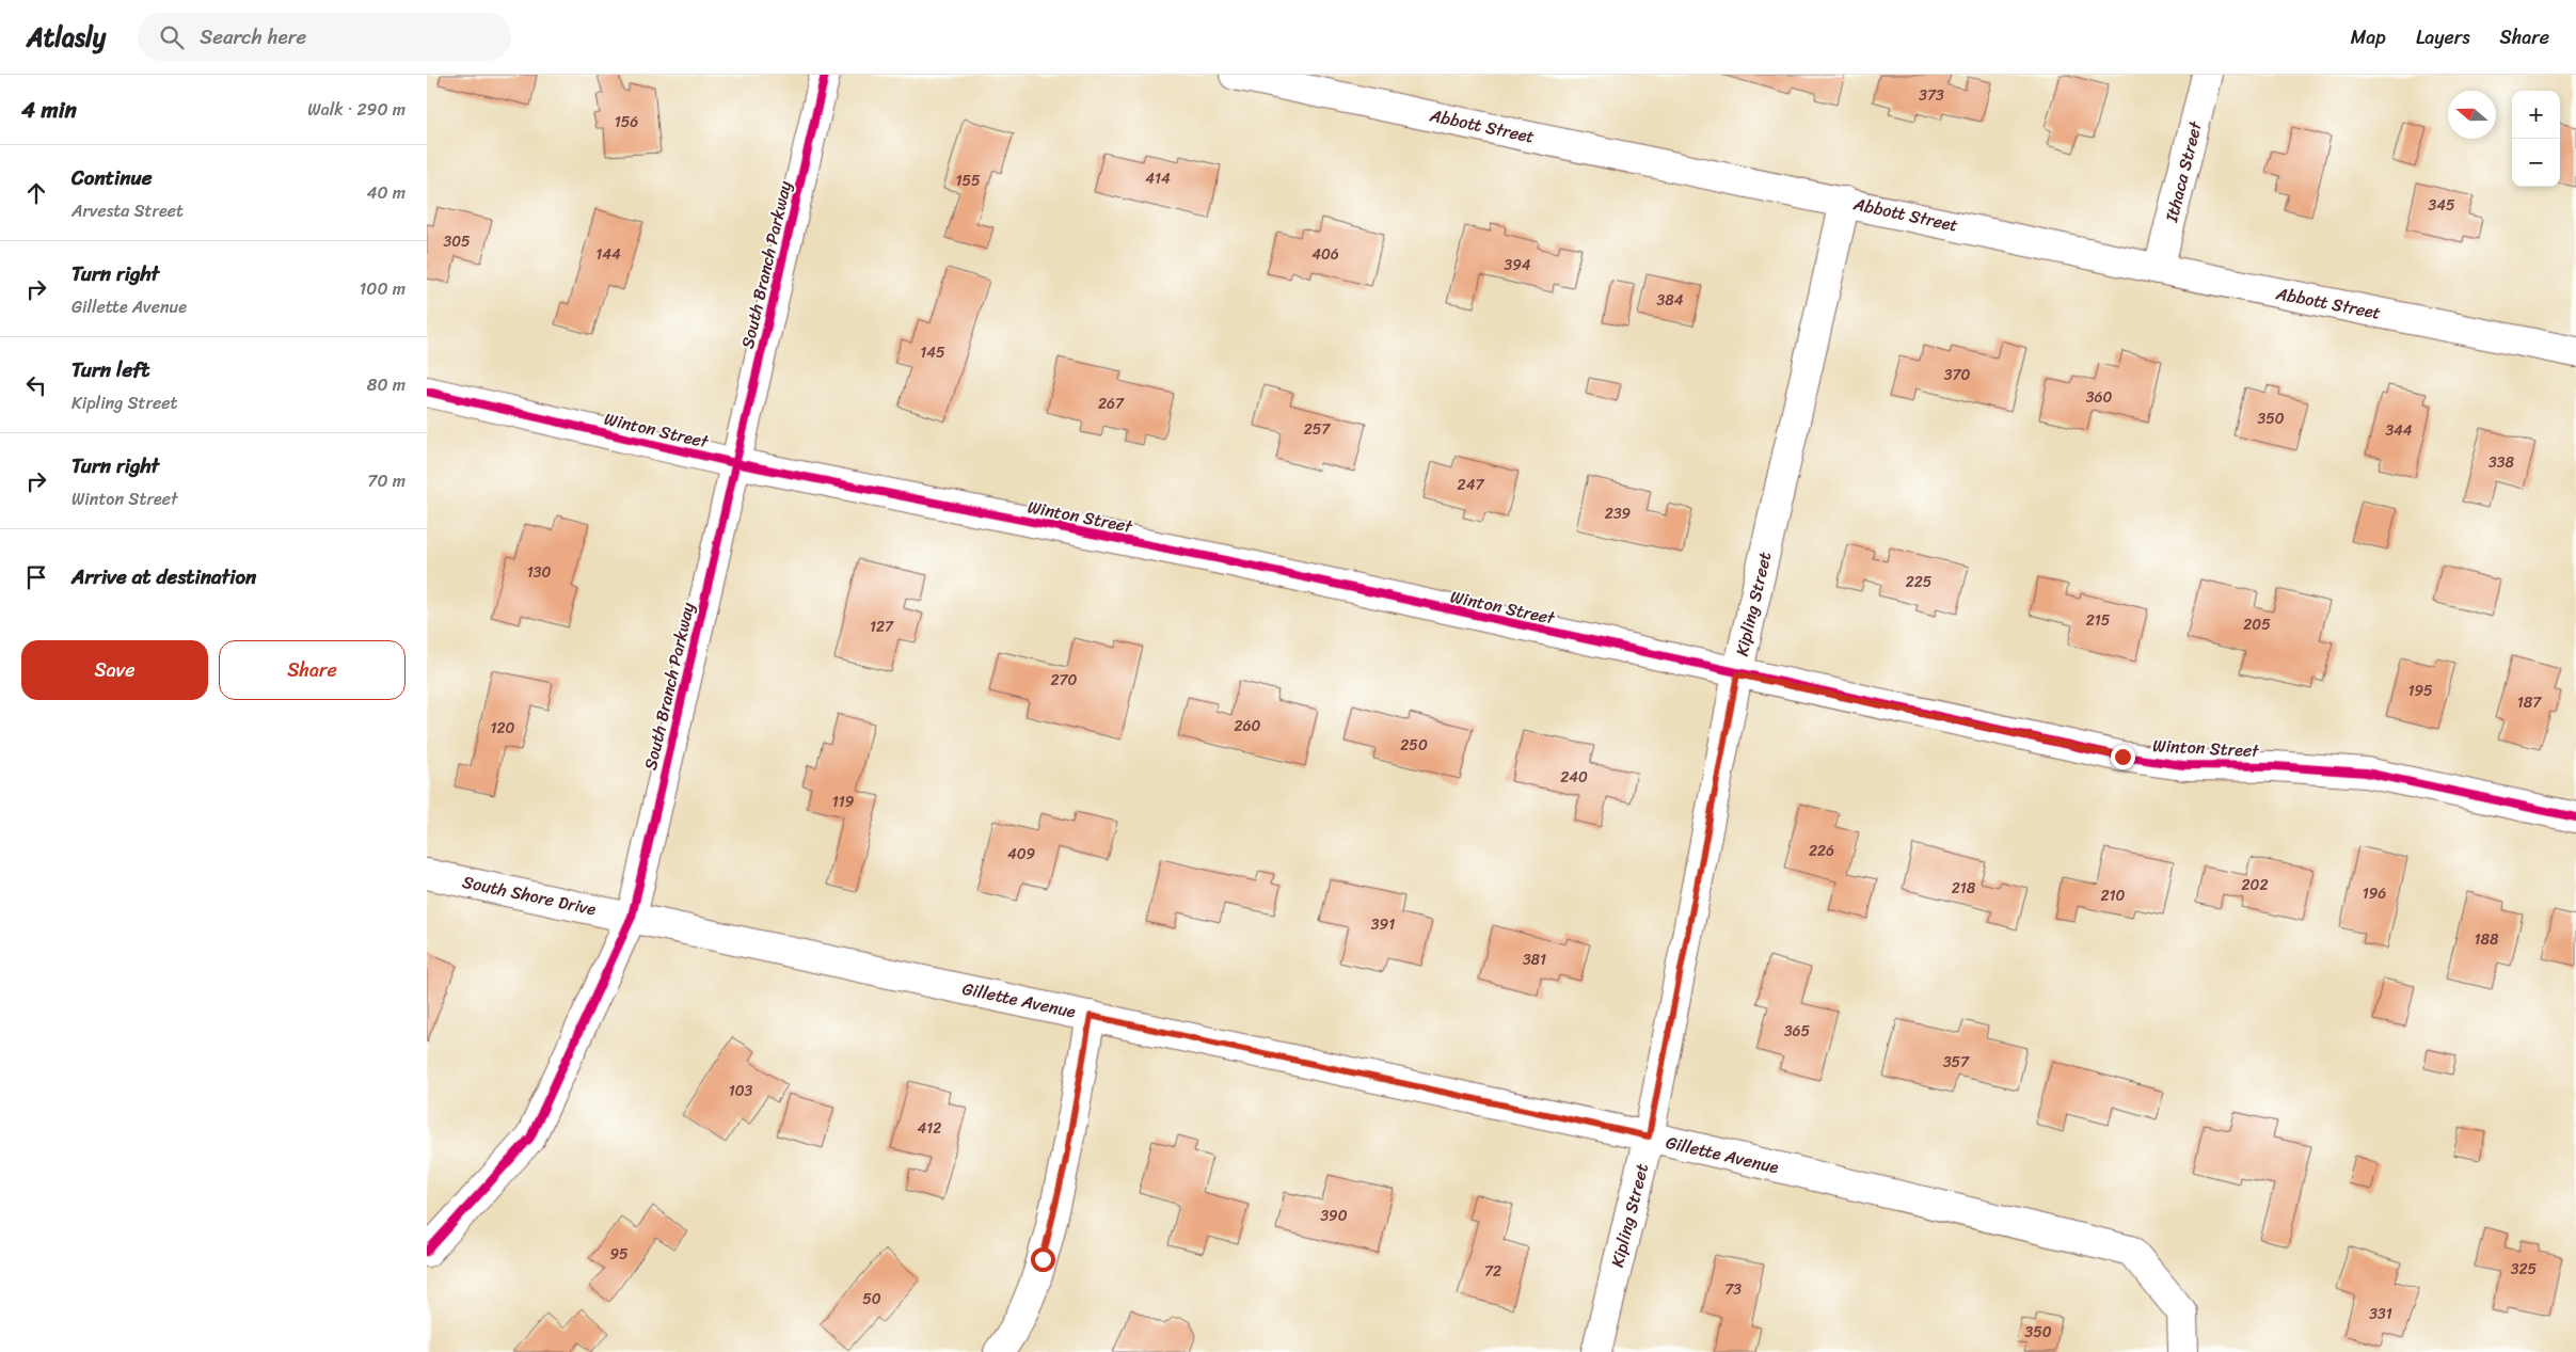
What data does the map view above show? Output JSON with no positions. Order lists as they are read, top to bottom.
{
  "streets": {
    "street": [
      "Abbott Street",
      "Ithaca Street",
      "South Branch Parkway",
      "Winton Street",
      "Kipling Street",
      "South Shore Drive",
      "Gillette Avenue"
    ]
  },
  "crossings": [
    ["Abbott Street", "Ithaca Street"],
    ["Abbott Street", "Kipling Street"],
    ["South Branch Parkway", "Winton Street"],
    ["South Branch Parkway", "South Shore Drive"],
    ["South Branch Parkway", "Gillette Avenue"],
    ["Winton Street", "Kipling Street"],
    ["Kipling Street", "Gillette Avenue"],
    ["South Shore Drive", "Gillette Avenue"]
  ],
  "house_numbers": [
    "373",
    "156",
    "414",
    "155",
    "345",
    "305",
    "144",
    "406",
    "394",
    "384",
    "145",
    "370",
    "360",
    "267",
    "350",
    "257",
    "344",
    "338",
    "247",
    "239",
    "130",
    "225",
    "215",
    "205",
    "127",
    "270",
    "195",
    "187",
    "260",
    "120",
    "250",
    "240",
    "119",
    "226",
    "409",
    "202",
    "218",
    "196",
    "210",
    "391",
    "188",
    "381",
    "365",
    "357",
    "103",
    "412",
    "390",
    "95",
    "325",
    "72",
    "73",
    "50",
    "331",
    "350"
  ],
  "north": "left",
  "page": {
    "header": "Atlasly",
    "search": "Search here",
    "nav": ["Map", "Layers", "Share"],
    "heading": ["4 min", "Walk · 290 m"],
    "map_buttons": ["+", "−"],
    "list": [
      ["Continue", "Arvesta Street", "40 m"],
      ["Turn right", "Gillette Avenue", "100 m"],
      ["Turn left", "Kipling Street", "80 m"],
      ["Turn right", "Winton Street", "70 m"],
      "Arrive at destination"
    ],
    "buttons": ["Save", "Share"]
  }
}
